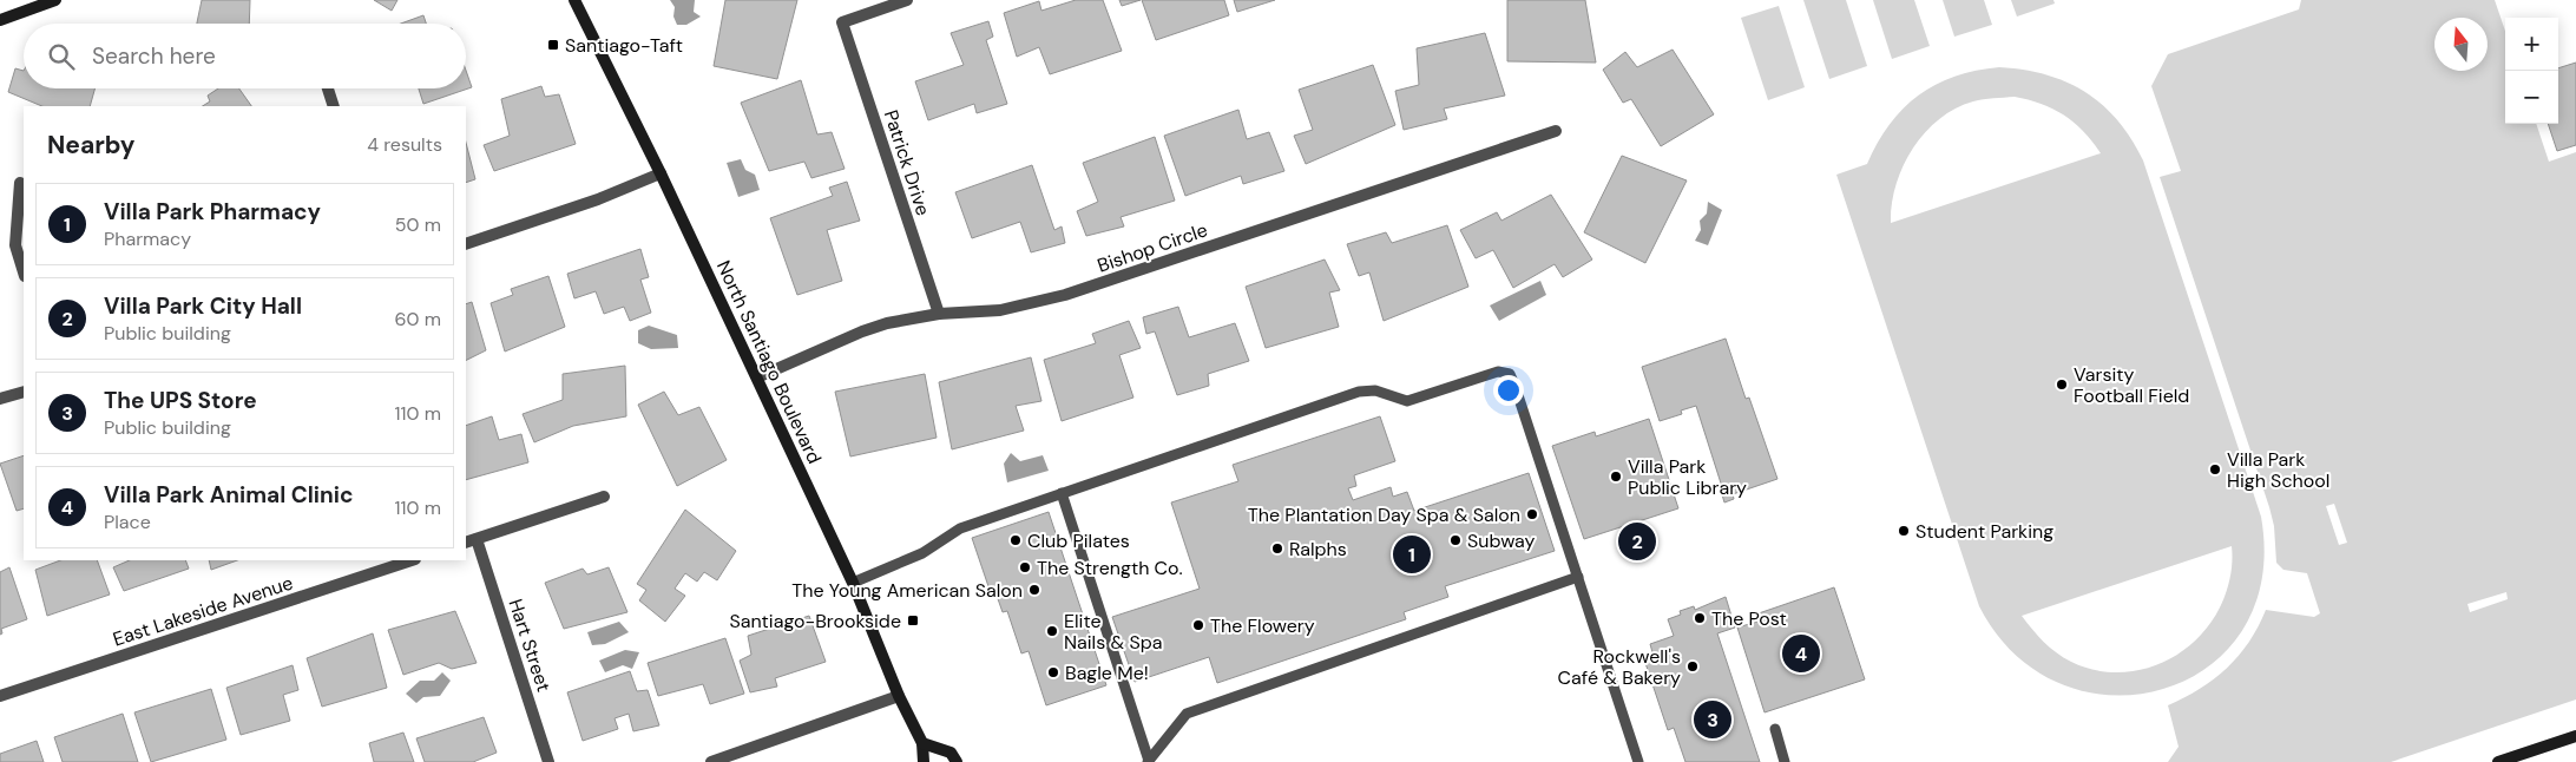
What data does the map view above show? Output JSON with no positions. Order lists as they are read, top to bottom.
{
  "streets": {
    "main road": ["North Santiago Boulevard"],
    "street": [
      "Patrick Drive",
      "Bishop Circle",
      "East Lakeside Avenue",
      "Hart Street"
    ]
  },
  "crossings": [
    ["Patrick Drive", "Bishop Circle"],
    ["Bishop Circle", "North Santiago Boulevard"]
  ],
  "places": {
    "transit": ["Santiago-Taft", "Santiago-Brookside"],
    "other": [
      "Varsity Football Field",
      "Villa Park High School",
      "Villa Park Public Library",
      "The Plantation Day Spa & Salon",
      "Student Parking",
      "Club Pilates",
      "Subway",
      "Ralphs",
      "The Strength Co.",
      "The Young American Salon",
      "The Post",
      "The Flowery",
      "Elite Nails & Spa",
      "Rockwell's Café & Bakery",
      "Bagle Me!"
    ]
  },
  "north": "top",
  "page": {
    "map_buttons": ["+", "−"],
    "search": "Search here",
    "heading": ["Nearby", "4 results"],
    "list": [
      {
        "mark": "1",
        "name": "Villa Park Pharmacy",
        "note": "Pharmacy",
        "value": "50 m"
      },
      {
        "mark": "2",
        "name": "Villa Park City Hall",
        "note": "Public building",
        "value": "60 m"
      },
      {
        "mark": "3",
        "name": "The UPS Store",
        "note": "Public building",
        "value": "110 m"
      },
      {
        "mark": "4",
        "name": "Villa Park Animal Clinic",
        "note": "Place",
        "value": "110 m"
      }
    ],
    "pins": [
      "2",
      "1",
      "4",
      "3"
    ]
  }
}
